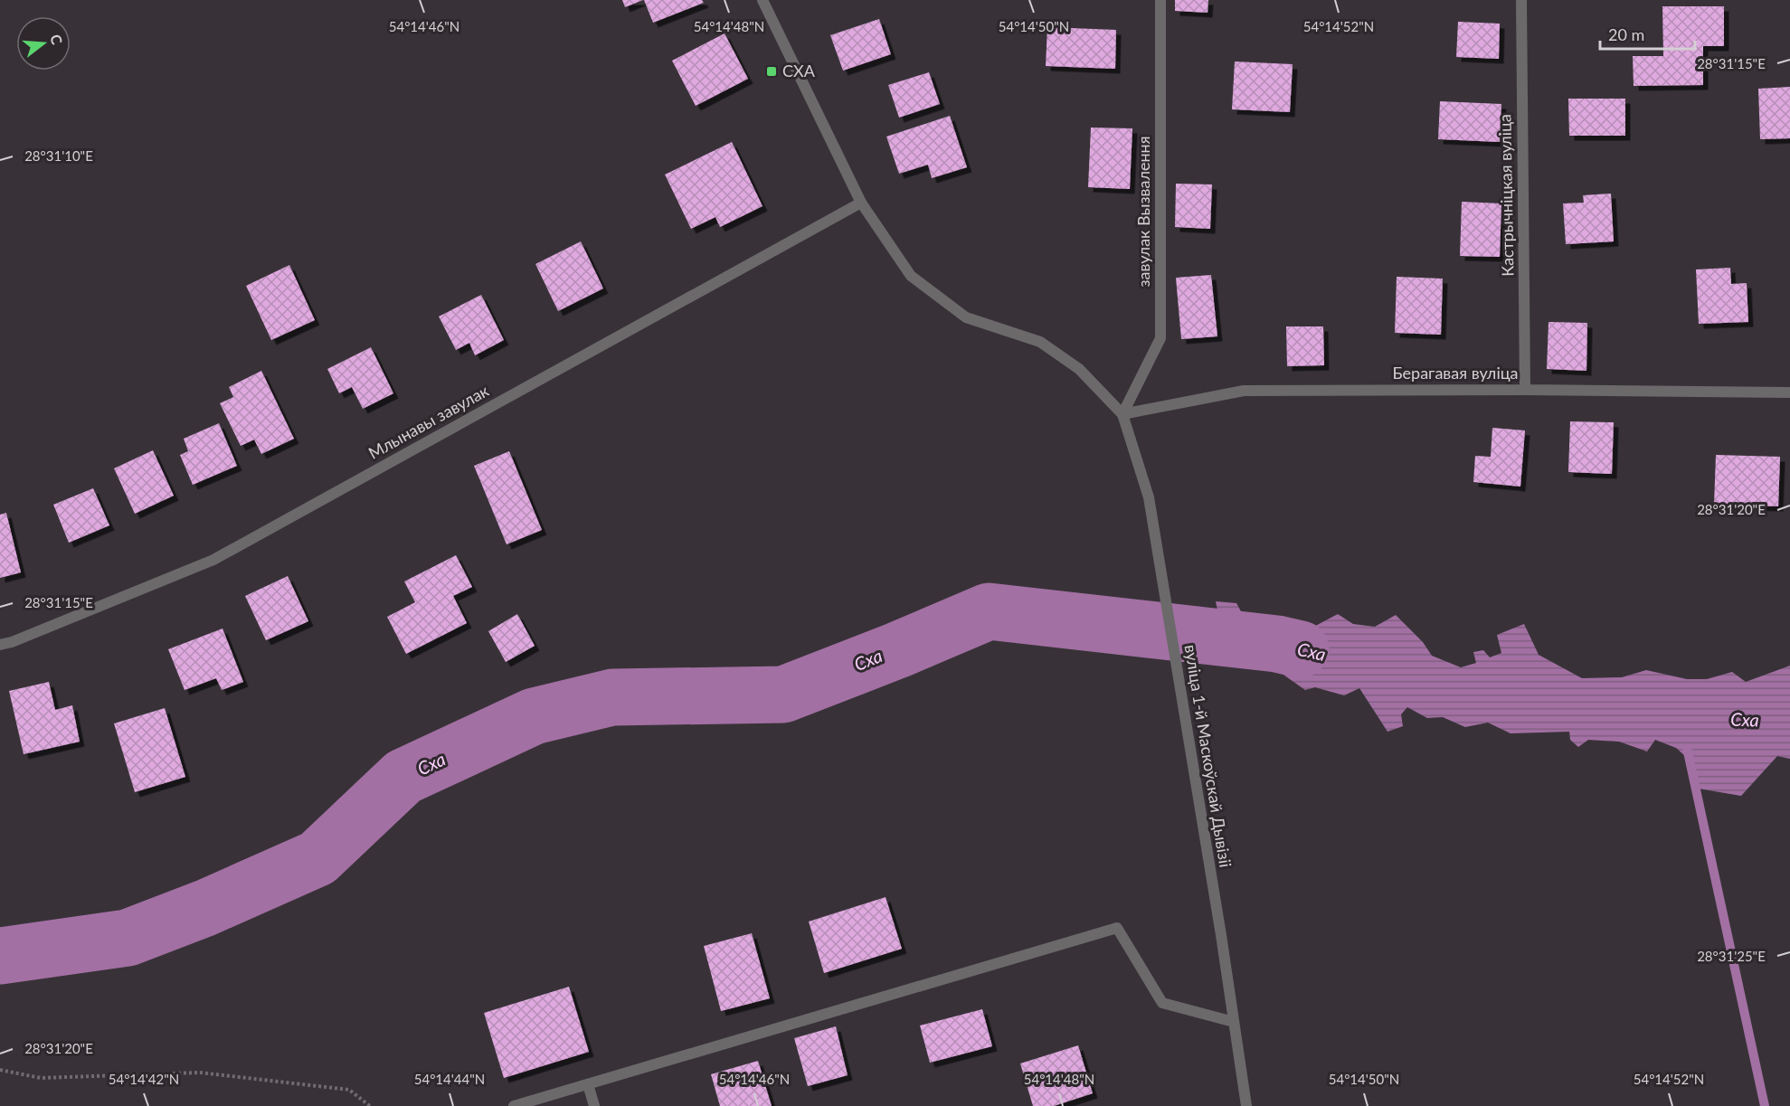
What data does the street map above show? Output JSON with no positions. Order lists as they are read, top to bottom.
{
  "streets": {
    "street": [
      "Кастрычніцкая вуліца",
      "завулак Вызвалення",
      "Берагавая вуліца",
      "Млынавы завулак",
      "вуліца 1-й Маскоўскай Дывізіі"
    ]
  },
  "crossings": [
    ["Кастрычніцкая вуліца", "Берагавая вуліца"],
    ["завулак Вызвалення", "Берагавая вуліца"],
    ["завулак Вызвалення", "вуліца 1-й Маскоўскай Дывізіі"],
    ["Берагавая вуліца", "вуліца 1-й Маскоўскай Дывізіі"]
  ],
  "water": ["Сха"],
  "places": {
    "transit": ["СХА"]
  },
  "scale_bar": "20 m",
  "north": "right",
  "coordinates": [
    "54°14'46\"N",
    "54°14'48\"N",
    "54°14'50\"N",
    "54°14'52\"N",
    "28°31'15\"E",
    "28°31'10\"E",
    "28°31'20\"E",
    "28°31'25\"E",
    "54°14'42\"N",
    "54°14'44\"N"
  ]
}
